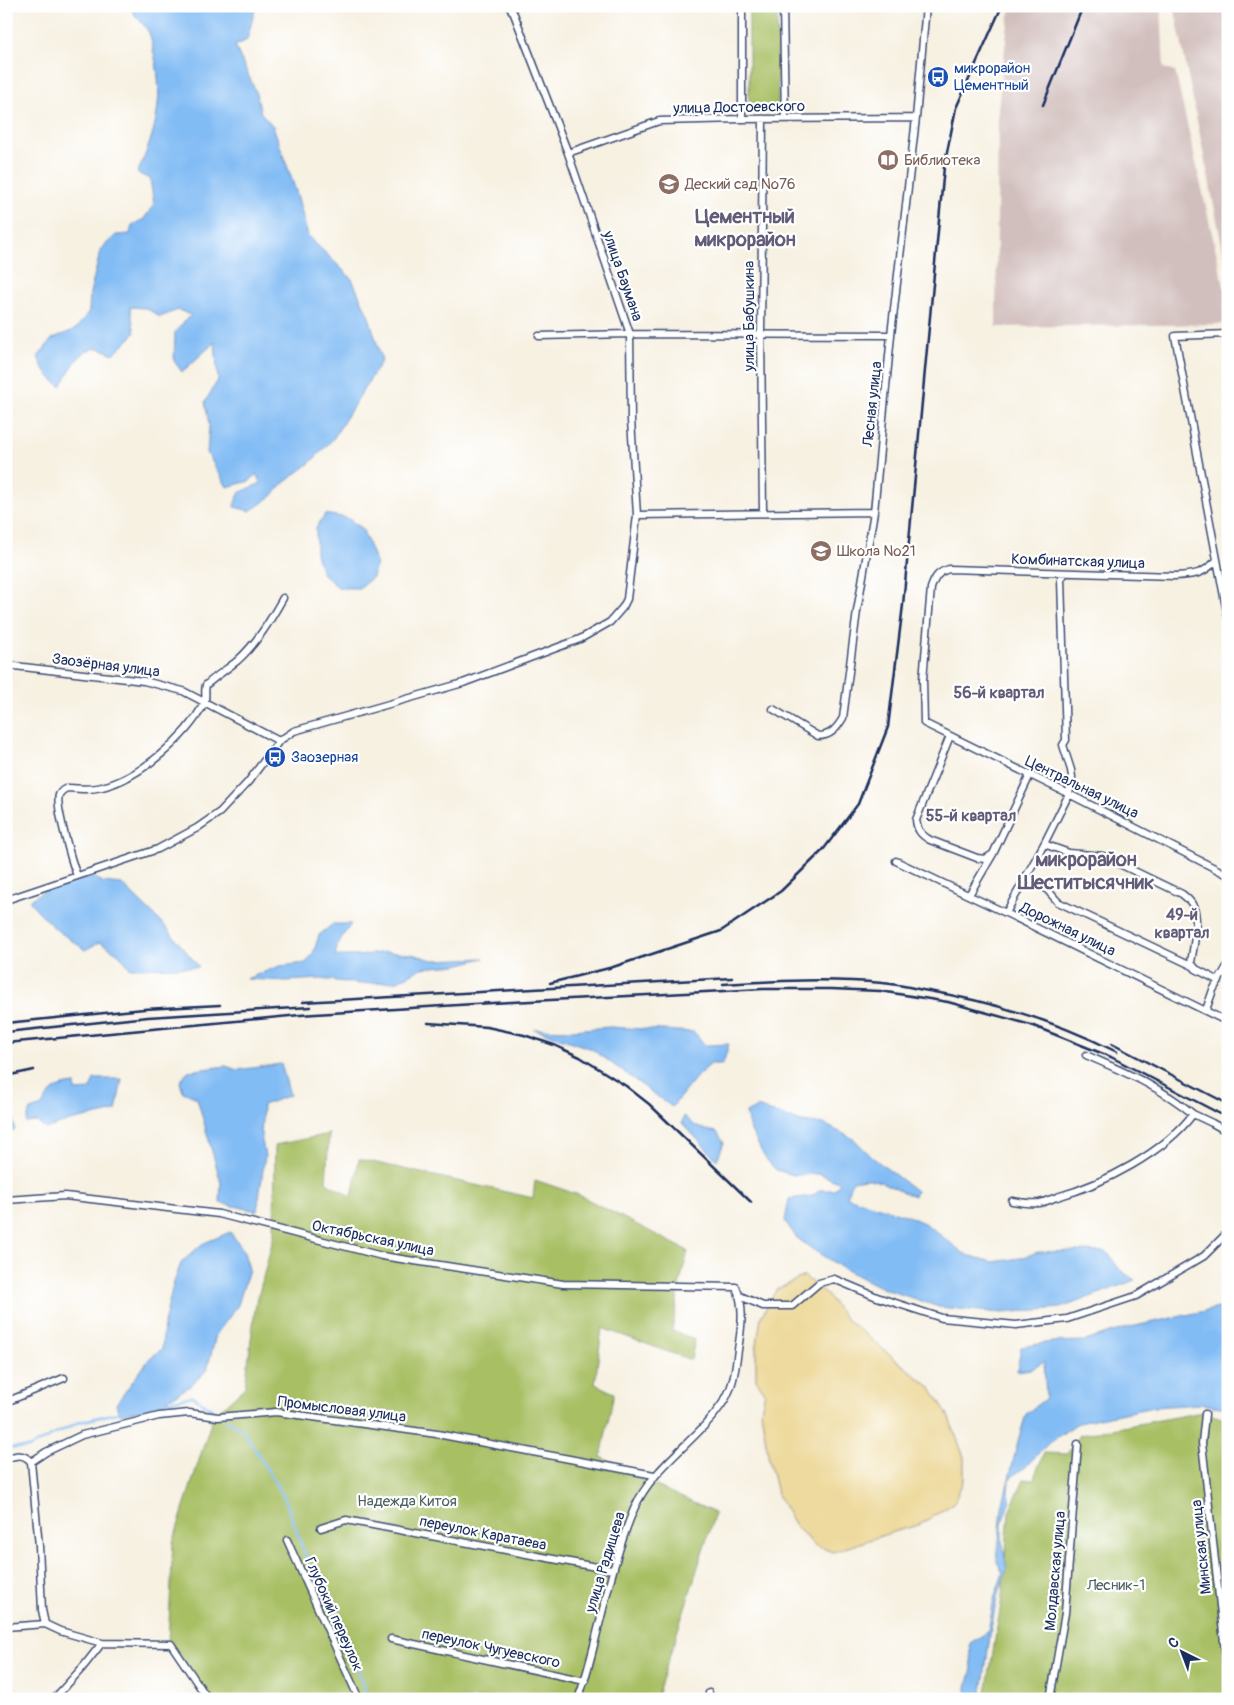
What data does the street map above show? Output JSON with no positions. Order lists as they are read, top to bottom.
{
  "streets": {
    "street": [
      "улица Достоевского",
      "улица Баумана",
      "улица Бабушкина",
      "Лесная улица",
      "Комбинатская улица",
      "Заозёрная улица",
      "Центральная улица",
      "Дорожная улица",
      "Октябрьская улица",
      "Промысловая улица",
      "переулок Каратаева",
      "Минская улица",
      "улица Радищева",
      "Молдавская улица",
      "Глубокий переулок",
      "переулок Чугуевского"
    ]
  },
  "crossings": [
    ["улица Достоевского", "улица Баумана"],
    ["улица Достоевского", "улица Бабушкина"],
    ["улица Достоевского", "Лесная улица"],
    ["улица Баумана", "Заозёрная улица"],
    ["Комбинатская улица", "Центральная улица"],
    ["Октябрьская улица", "улица Радищева"],
    ["Промысловая улица", "улица Радищева"],
    ["переулок Каратаева", "улица Радищева"],
    ["улица Радищева", "переулок Чугуевского"]
  ],
  "districts": [
    "Цементный микрорайон",
    "56-й квартал",
    "55-й квартал",
    "микрорайон Шеститысячник",
    "49-й квартал"
  ],
  "parks": ["Надежда Китоя", "Лесник-1"],
  "places": {
    "bus stop": ["микрорайон Цементный", "Заозерная"],
    "library": ["Библиотека"],
    "school or university": ["Деский сад №76", "Школа №21"]
  },
  "north": "top left"
}
